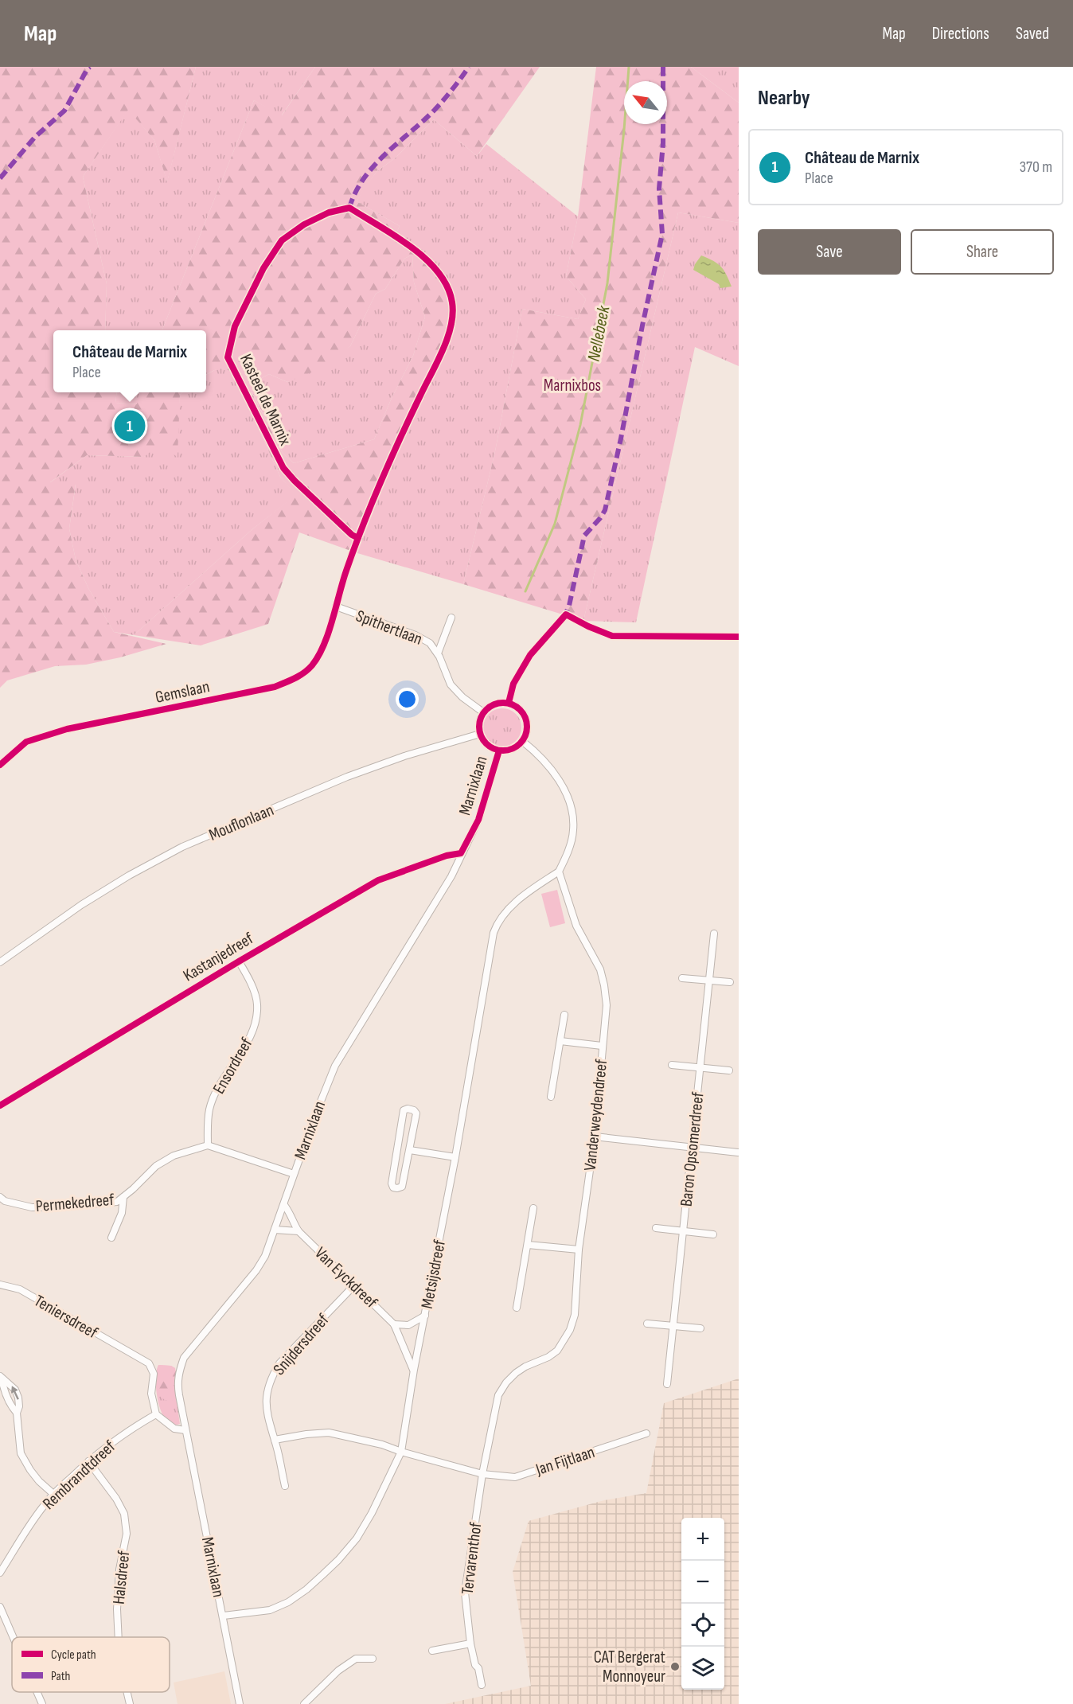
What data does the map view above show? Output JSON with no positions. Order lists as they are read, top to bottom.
{
  "streets": {
    "street": [
      "Kasteel de Marnix",
      "Spithertlaan",
      "Gemslaan",
      "Marnixlaan",
      "Mouflonlaan",
      "Kastanjedreef",
      "Ensordreef",
      "Vanderweydendreef",
      "Baron Opsomerdreef",
      "Permekedreef",
      "Metsijsdreef",
      "Van Eyckdreef",
      "Teniersdreef",
      "Snijdersdreef",
      "Jan Fijtlaan",
      "Rembrandtdreef",
      "Tervarenthof",
      "Halsdreef"
    ]
  },
  "crossings": [
    ["Kasteel de Marnix", "Spithertlaan"],
    ["Kasteel de Marnix", "Gemslaan"],
    ["Spithertlaan", "Gemslaan"],
    ["Spithertlaan", "Marnixlaan"],
    ["Spithertlaan", "Mouflonlaan"],
    ["Marnixlaan", "Mouflonlaan"],
    ["Marnixlaan", "Kastanjedreef"],
    ["Marnixlaan", "Metsijsdreef"],
    ["Marnixlaan", "Van Eyckdreef"],
    ["Kastanjedreef", "Ensordreef"],
    ["Ensordreef", "Permekedreef"],
    ["Vanderweydendreef", "Metsijsdreef"],
    ["Vanderweydendreef", "Jan Fijtlaan"],
    ["Vanderweydendreef", "Tervarenthof"],
    ["Metsijsdreef", "Van Eyckdreef"],
    ["Van Eyckdreef", "Snijdersdreef"],
    ["Teniersdreef", "Rembrandtdreef"],
    ["Jan Fijtlaan", "Tervarenthof"],
    ["Rembrandtdreef", "Halsdreef"]
  ],
  "water": ["Nellebeek"],
  "parks": ["Marnixbos"],
  "places": ["CAT Bergerat Monnoyeur"],
  "legend": ["Cycle path", "Path"],
  "north": "top left",
  "page": {
    "header": "Map",
    "nav": ["Map", "Directions", "Saved"],
    "heading": "Nearby",
    "list": [
      {
        "mark": "1",
        "name": "Château de Marnix",
        "note": "Place",
        "value": "370 m"
      }
    ],
    "buttons": ["Save", "Share"],
    "popup": ["Château de Marnix", "Place"],
    "pins": "1",
    "map_buttons": ["+", "−"]
  }
}
